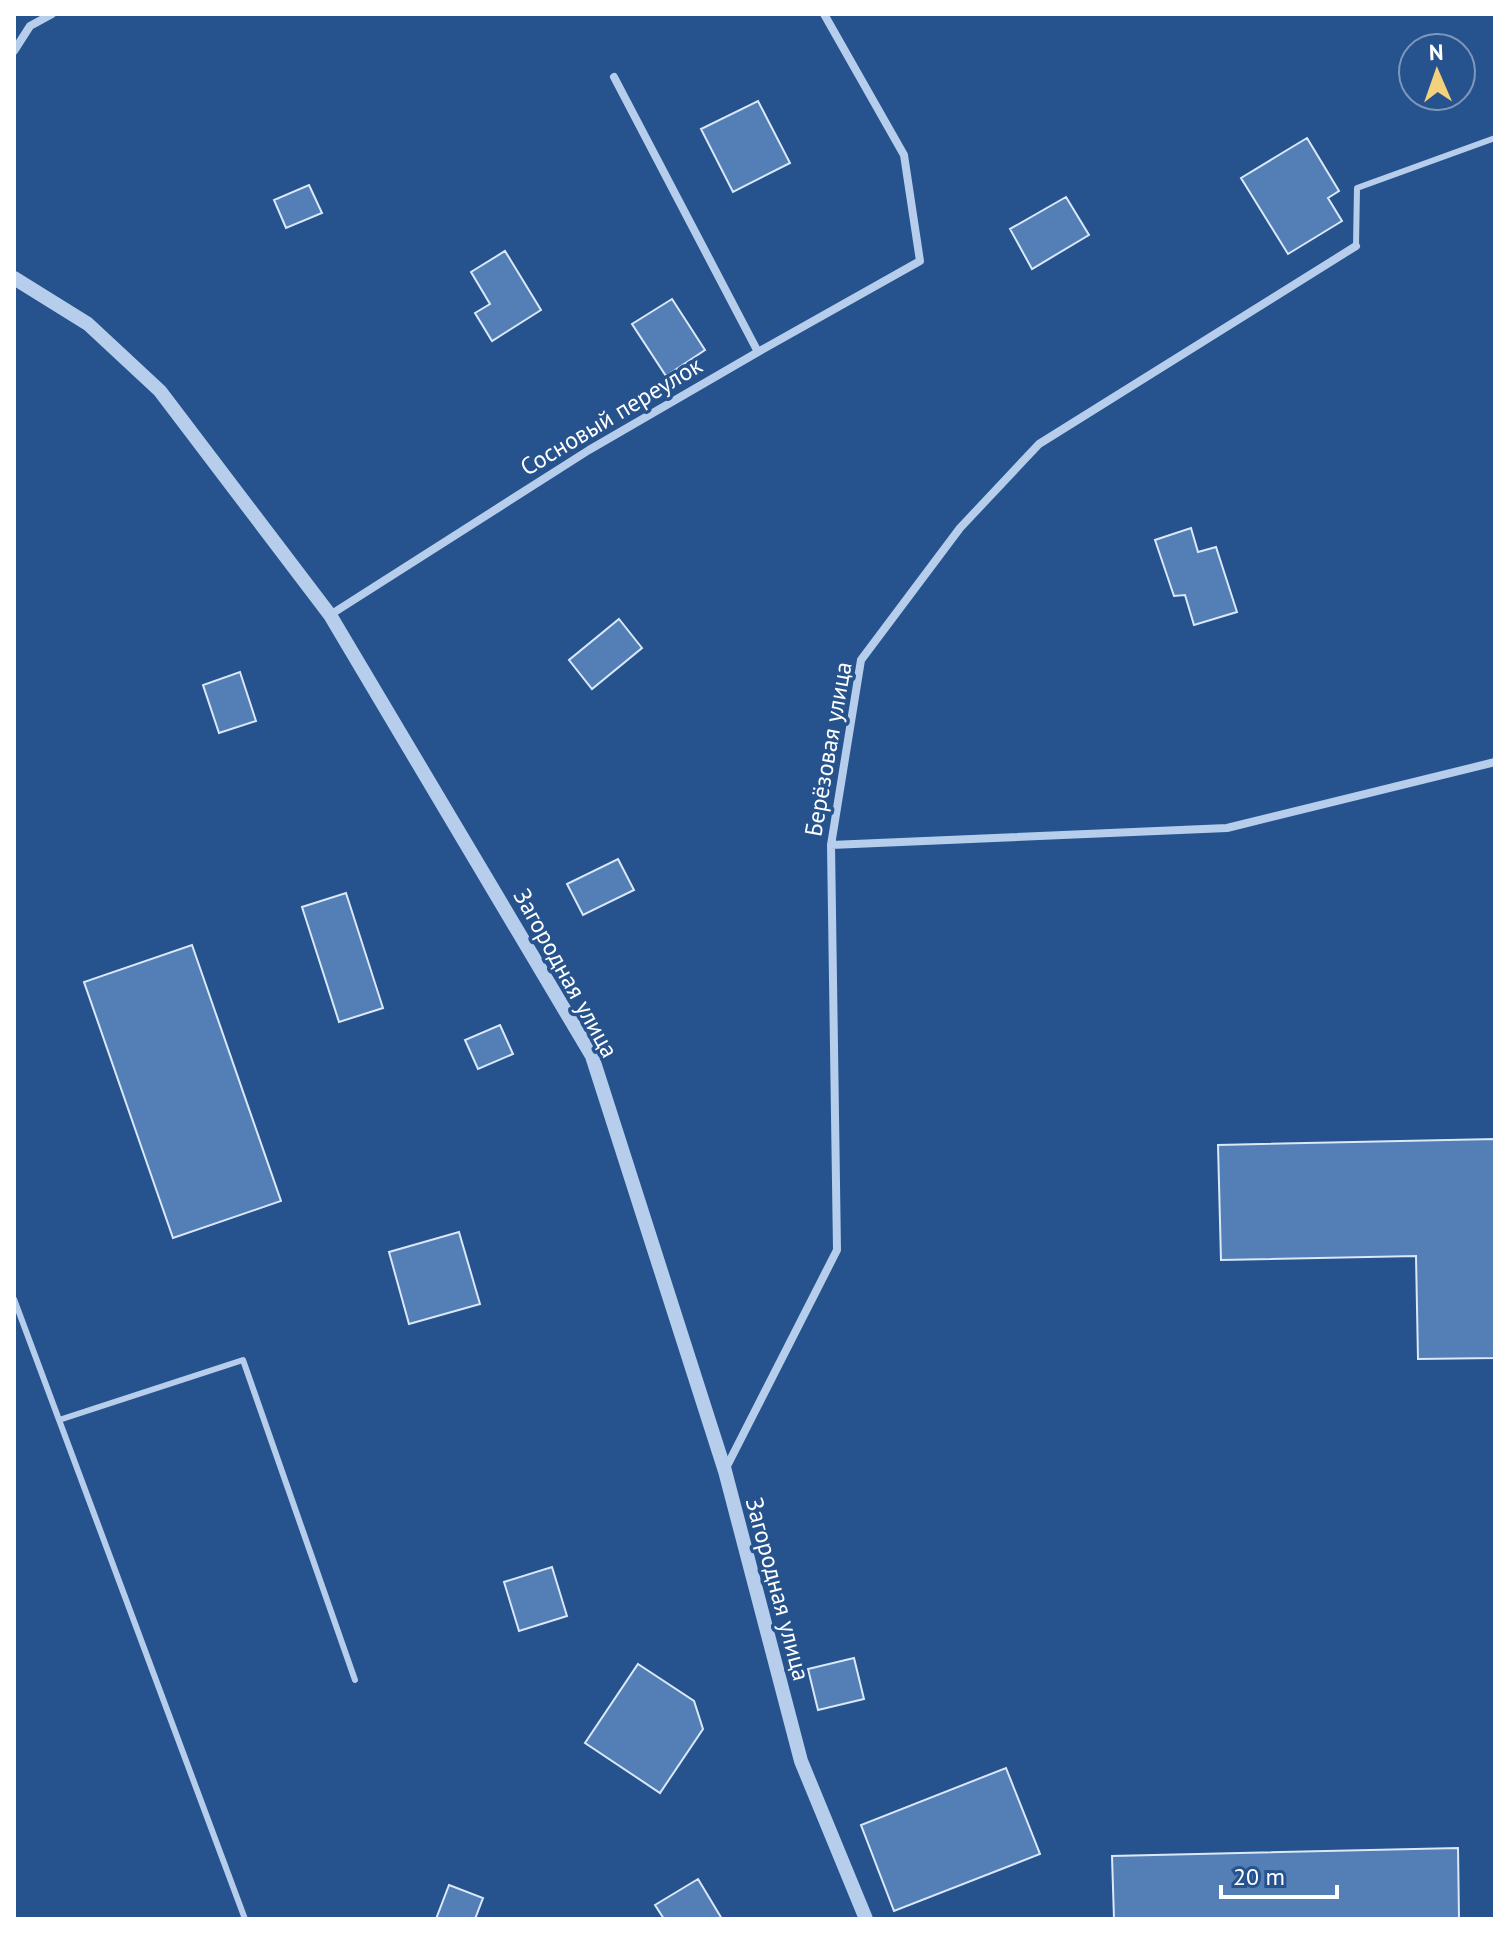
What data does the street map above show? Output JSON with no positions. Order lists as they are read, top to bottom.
{
  "streets": {
    "street": ["Сосновый переулок", "Берёзовая улица", "Загородная улица"]
  },
  "crossings": [
    ["Сосновый переулок", "Загородная улица"],
    ["Берёзовая улица", "Загородная улица"]
  ],
  "scale_bar": "20 m",
  "north": "top"
}
